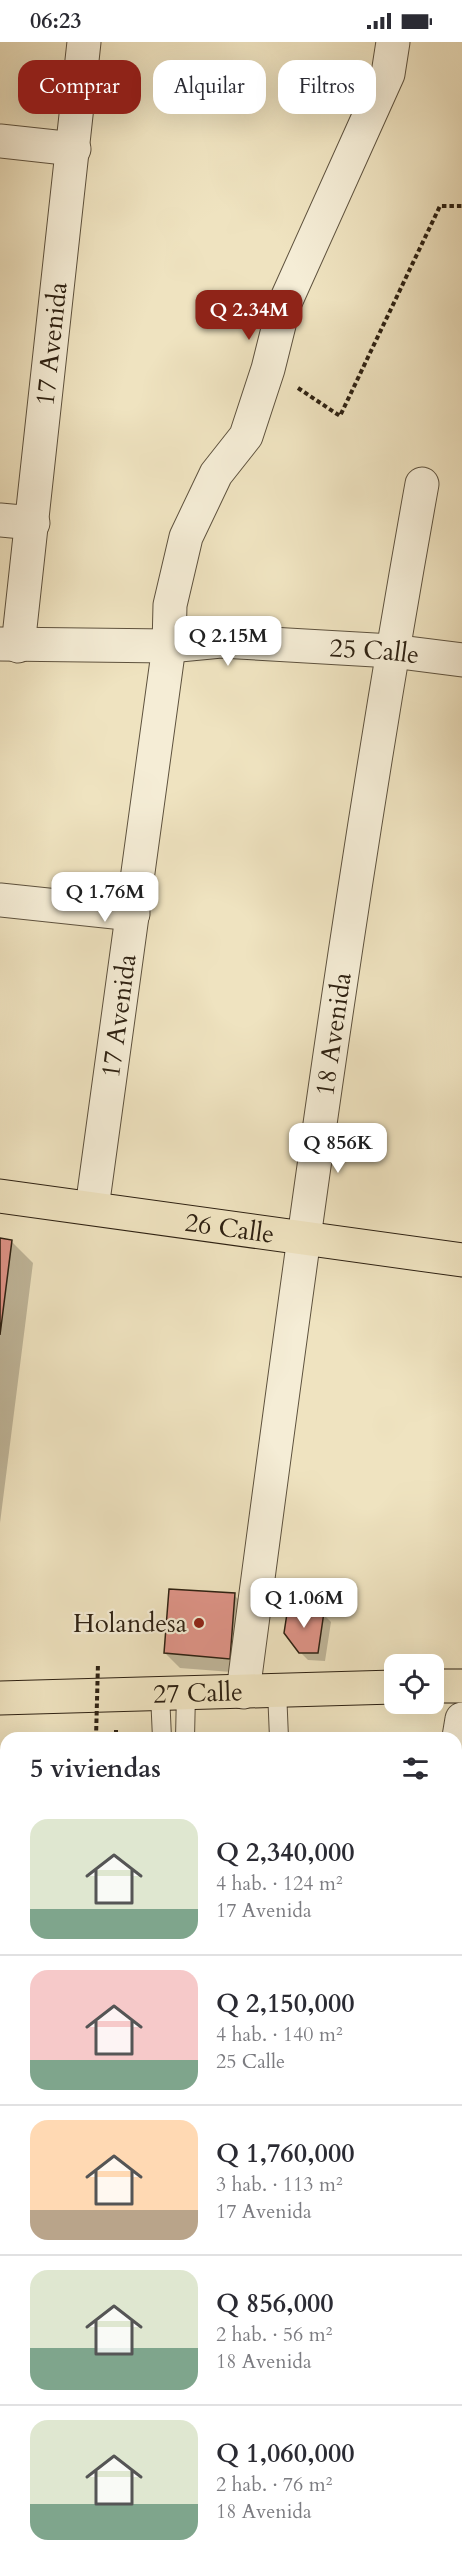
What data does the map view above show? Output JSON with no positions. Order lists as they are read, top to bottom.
{
  "streets": {
    "main road": ["26 Calle", "27 Calle"],
    "street": ["17 Avenida", "25 Calle", "18 Avenida"]
  },
  "crossings": [
    ["17 Avenida", "25 Calle"],
    ["17 Avenida", "26 Calle"],
    ["25 Calle", "18 Avenida"],
    ["18 Avenida", "26 Calle"],
    ["18 Avenida", "27 Calle"]
  ],
  "places": ["Holandesa"],
  "page": {
    "status": "06:23",
    "chip": ["Comprar", "Alquilar", "Filtros"],
    "price": [
      "Q 2.34M",
      "Q 2.15M",
      "Q 1.76M",
      "Q 856K",
      "Q 1.06M"
    ],
    "heading": "5 viviendas",
    "list": [
      {
        "name": "Q 2,340,000",
        "note": "4 hab. · 124 m² · 17 Avenida"
      },
      {
        "name": "Q 2,150,000",
        "note": "4 hab. · 140 m² · 25 Calle"
      },
      {
        "name": "Q 1,760,000",
        "note": "3 hab. · 113 m² · 17 Avenida"
      },
      {
        "name": "Q 856,000",
        "note": "2 hab. · 56 m² · 18 Avenida"
      },
      {
        "name": "Q 1,060,000",
        "note": "2 hab. · 76 m² · 18 Avenida"
      }
    ]
  }
}
